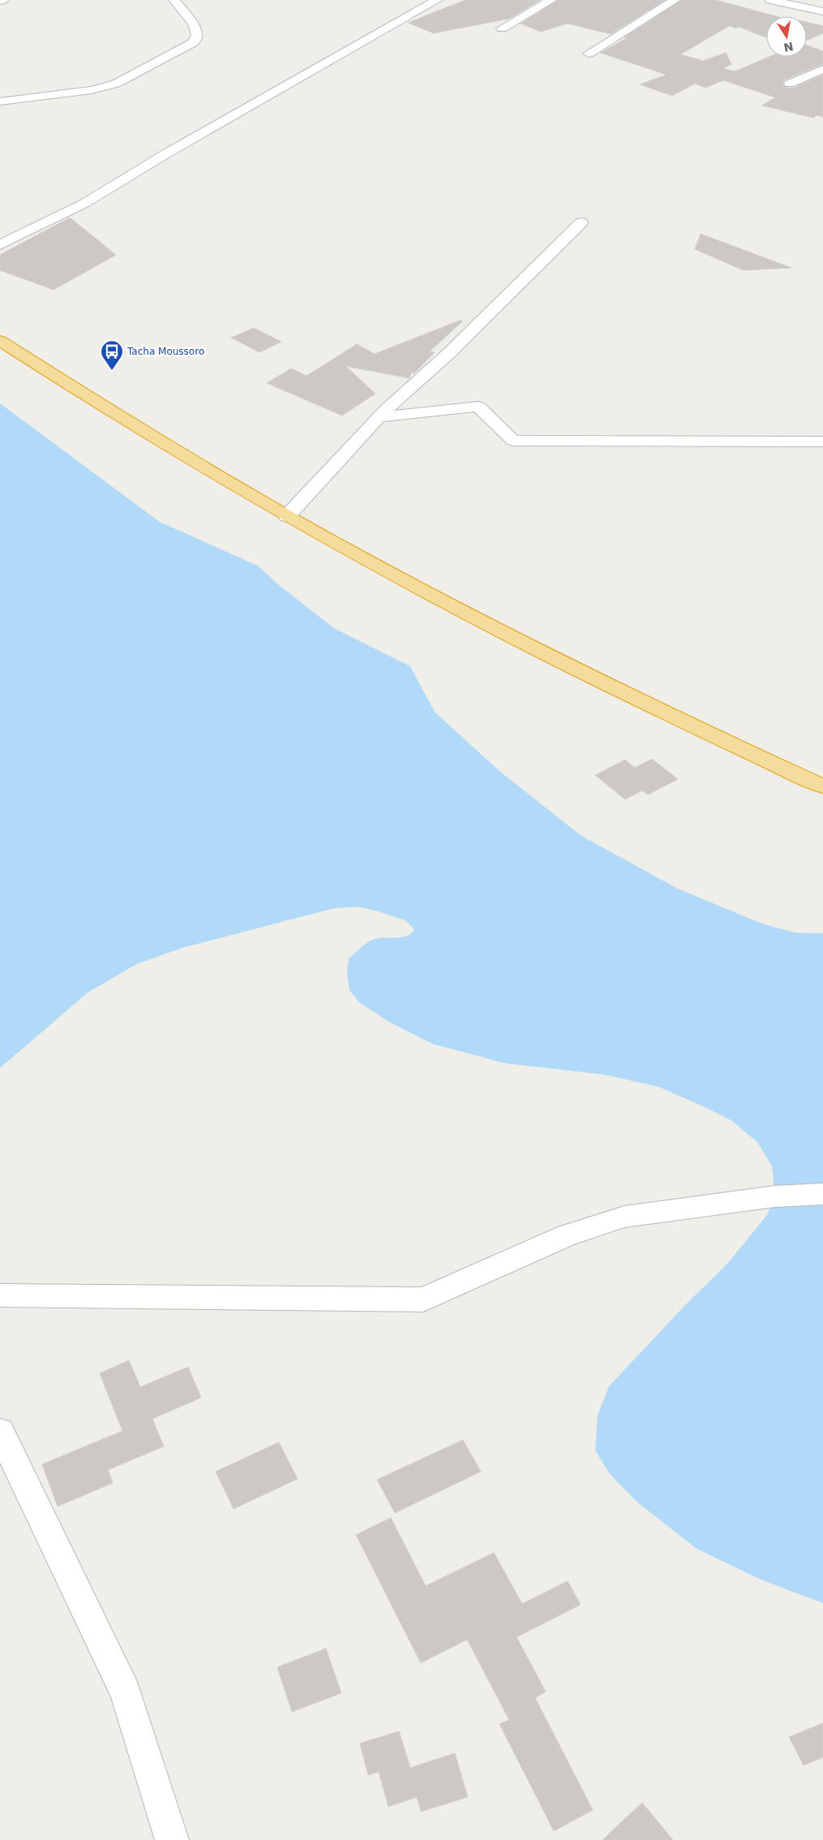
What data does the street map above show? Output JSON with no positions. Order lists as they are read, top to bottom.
{
  "places": {
    "bus stop": ["Tacha Moussoro"]
  },
  "north": "bottom"
}
